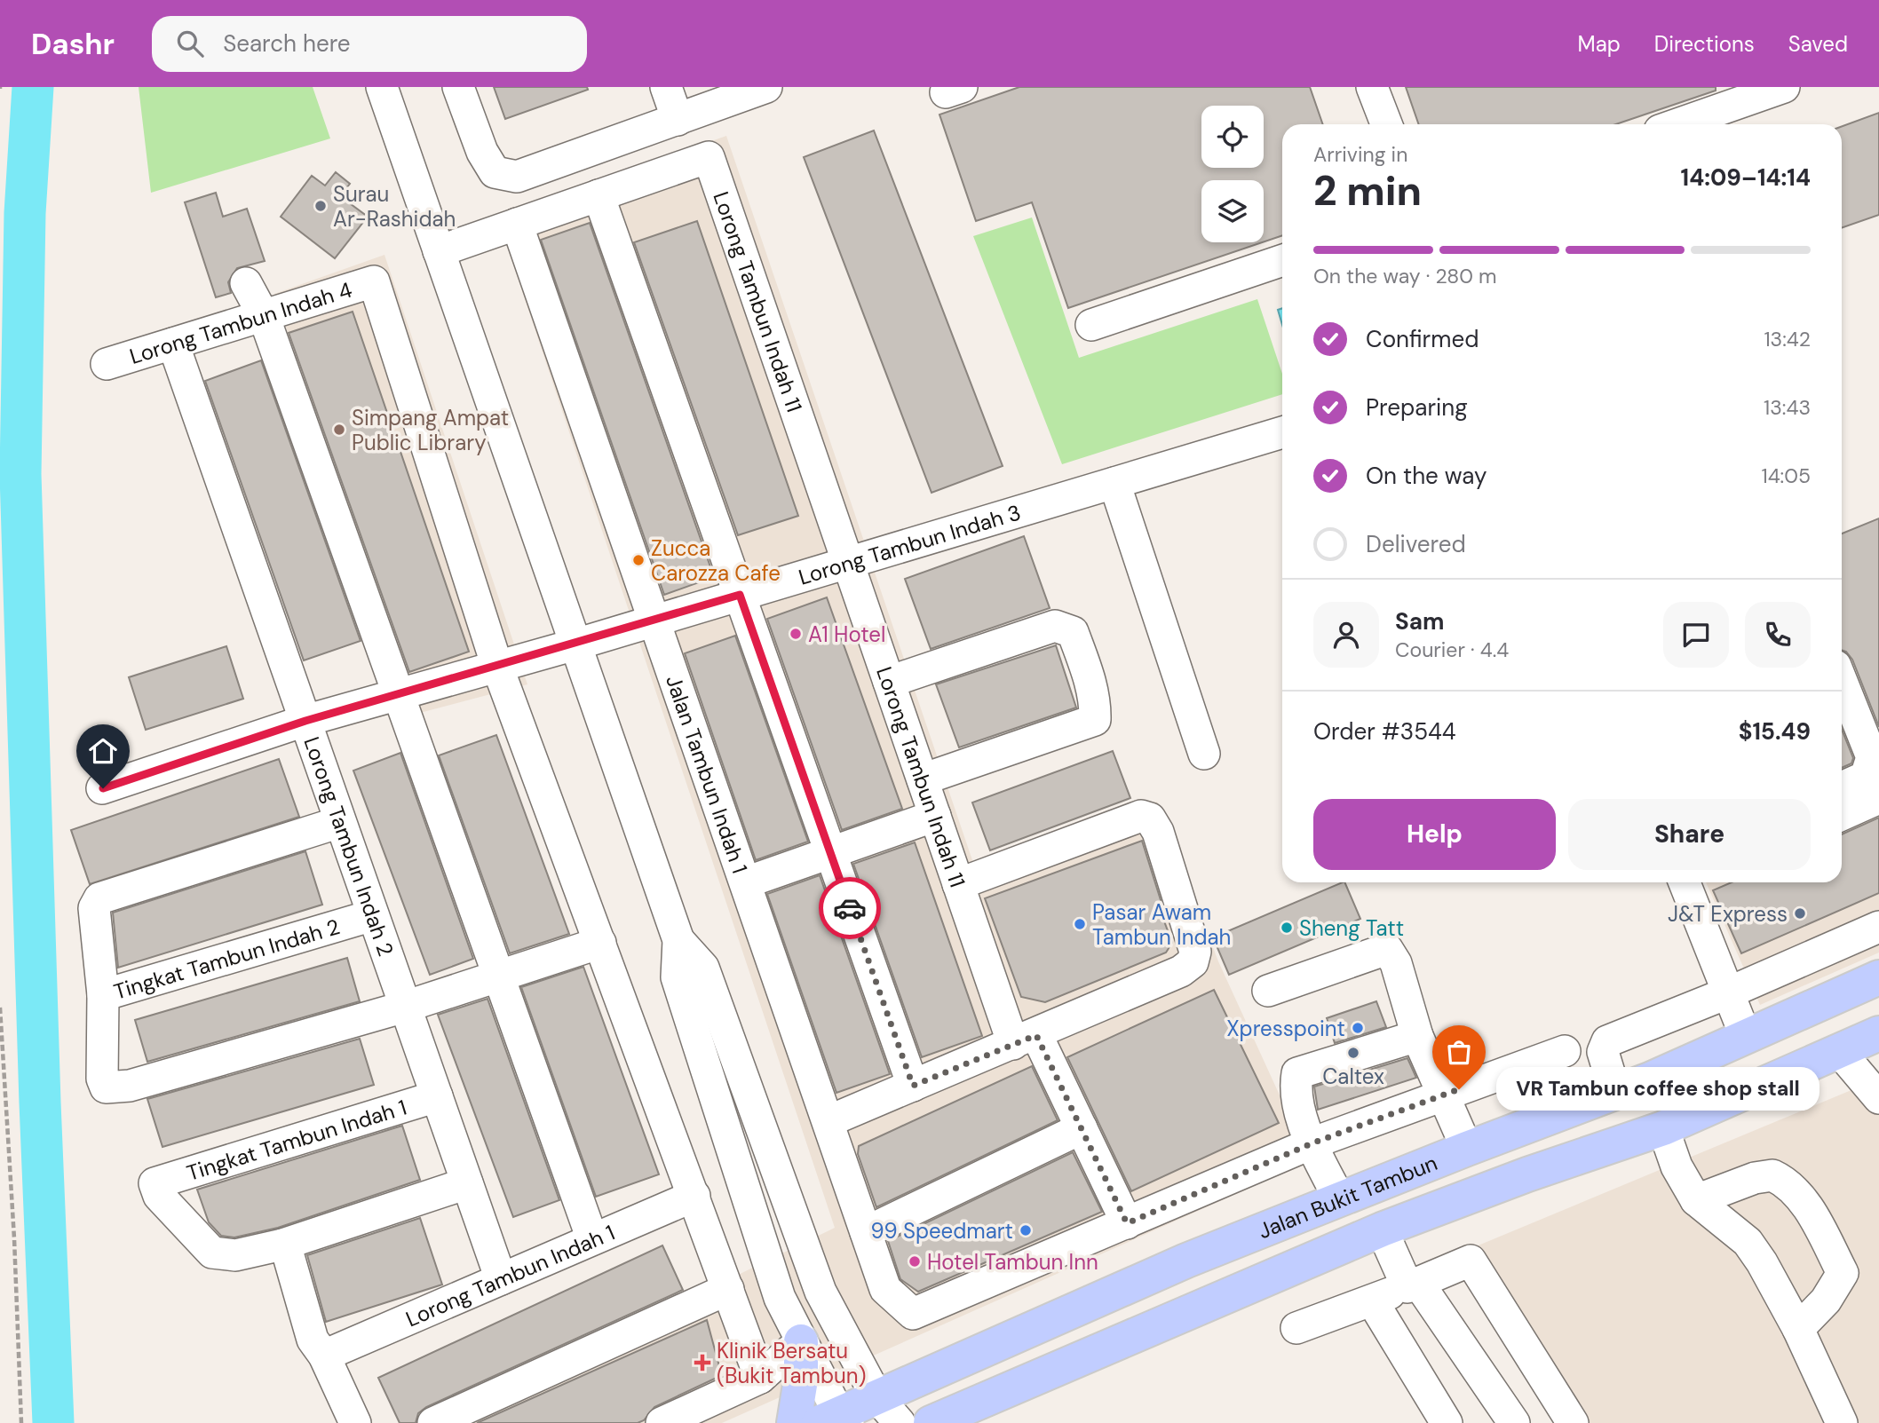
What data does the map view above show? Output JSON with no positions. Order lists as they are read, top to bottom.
{
  "streets": {
    "main road": ["Jalan Bukit Tambun"],
    "street": [
      "Lorong Tambun Indah 11",
      "Lorong Tambun Indah 4",
      "Lorong Tambun Indah 3",
      "Jalan Tambun Indah 1",
      "Lorong Tambun Indah 2",
      "Tingkat Tambun Indah 2",
      "Tingkat Tambun Indah 1",
      "Lorong Tambun Indah 1"
    ]
  },
  "crossings": [
    ["Lorong Tambun Indah 11", "Lorong Tambun Indah 3"],
    ["Lorong Tambun Indah 11", "Jalan Tambun Indah 1"],
    ["Lorong Tambun Indah 4", "Lorong Tambun Indah 3"],
    ["Lorong Tambun Indah 4", "Lorong Tambun Indah 2"],
    ["Lorong Tambun Indah 3", "Jalan Tambun Indah 1"],
    ["Lorong Tambun Indah 3", "Lorong Tambun Indah 2"],
    ["Lorong Tambun Indah 2", "Tingkat Tambun Indah 2"],
    ["Lorong Tambun Indah 2", "Tingkat Tambun Indah 1"],
    ["Lorong Tambun Indah 2", "Lorong Tambun Indah 1"]
  ],
  "places": {
    "other": [
      "Surau Ar-Rashidah",
      "Simpang Ampat Public Library",
      "Zucca Carozza Cafe",
      "A1 Hotel",
      "J&T Express",
      "Pasar Awam Tambun Indah",
      "Sheng Tatt",
      "Xpresspoint",
      "Caltex",
      "VR Tambun coffee shop stall",
      "99 Speedmart",
      "Hotel Tambun Inn"
    ],
    "health": ["Klinik Bersatu (Bukit Tambun)"]
  },
  "page": {
    "header": "Dashr",
    "search": "Search here",
    "nav": ["Map", "Directions", "Saved"],
    "heading": ["2 min", "Arriving in", "14:09–14:14"],
    "panel": [
      "Sam",
      "Courier · 4.4",
      "Order #3544",
      "$15.49"
    ],
    "bar": "On the way · 280 m",
    "list": [
      ["Confirmed", "13:42"],
      ["Preparing", "13:43"],
      ["On the way", "14:05"],
      "Delivered"
    ],
    "buttons": ["Help", "Share"],
    "bubble": "VR Tambun coffee shop stall"
  }
}
